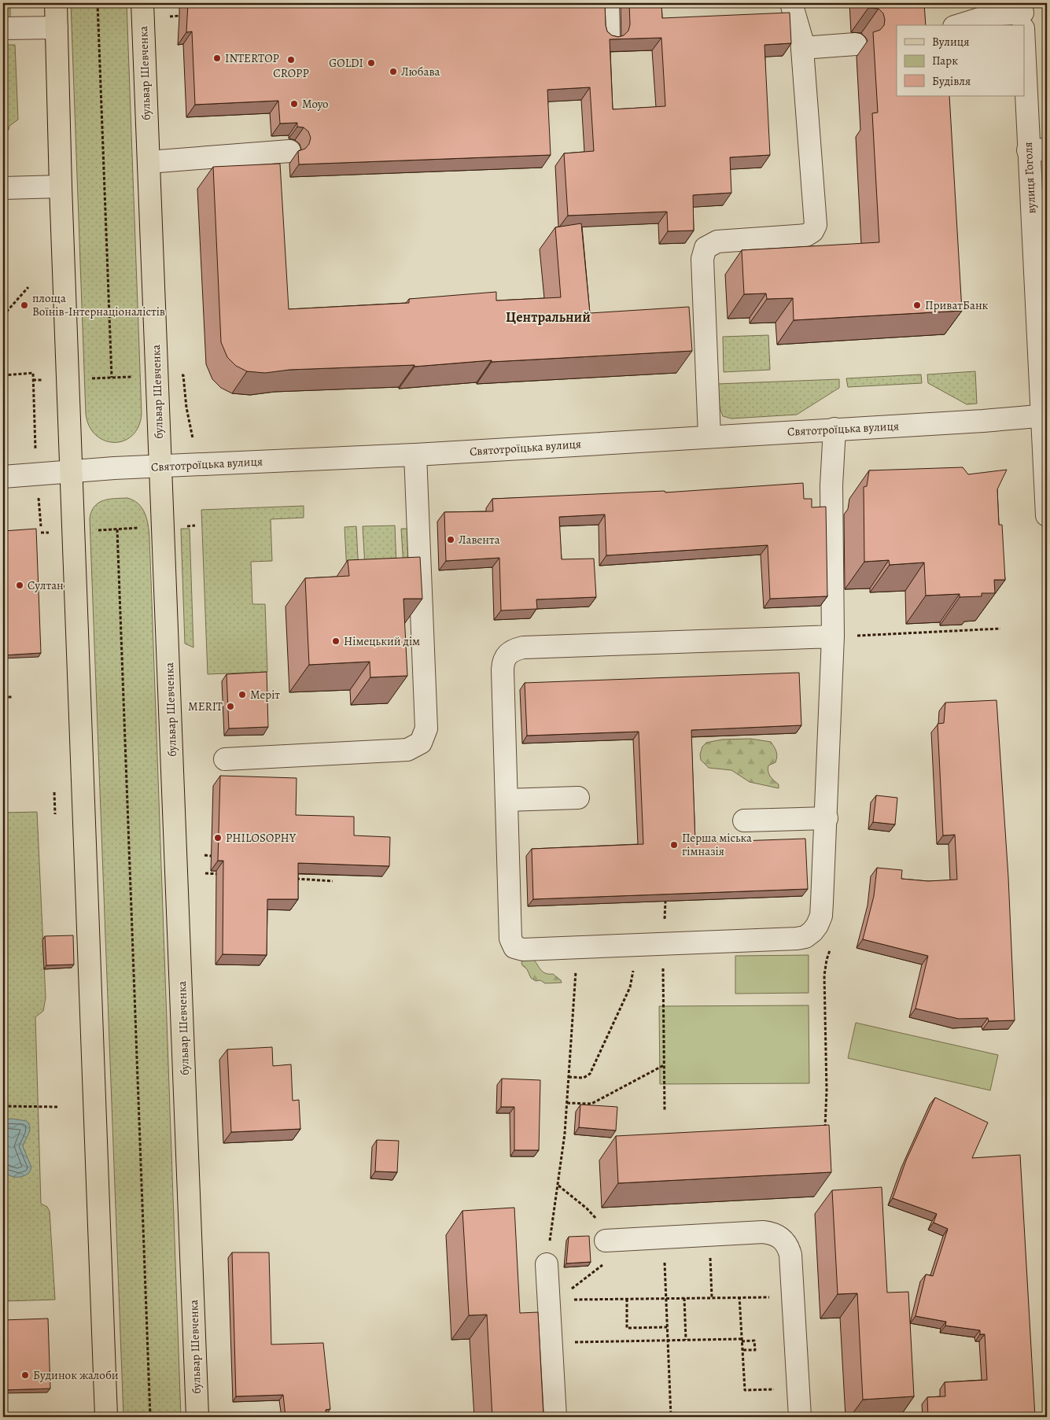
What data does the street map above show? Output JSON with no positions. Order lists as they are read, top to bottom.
{
  "streets": {
    "main road": ["бульвар Шевченка"],
    "street": ["вулиця Гоголя", "Святотроїцька вулиця"]
  },
  "crossings": [
    ["бульвар Шевченка", "Святотроїцька вулиця"],
    ["вулиця Гоголя", "Святотроїцька вулиця"]
  ],
  "districts": ["Центральний"],
  "places": [
    "INTERTOP",
    "CROPP",
    "GOLDI",
    "Любава",
    "Moyo",
    "площа Воїнів-Інтернаціоналістів",
    "ПриватБанк",
    "Лавента",
    "Султан",
    "Німецький дім",
    "Меріт",
    "MERIT",
    "PHILOSOPHY",
    "Перша міська гімназія",
    "Будинок жалоби"
  ],
  "legend": ["Вулиця", "Парк", "Будівля"]
}
